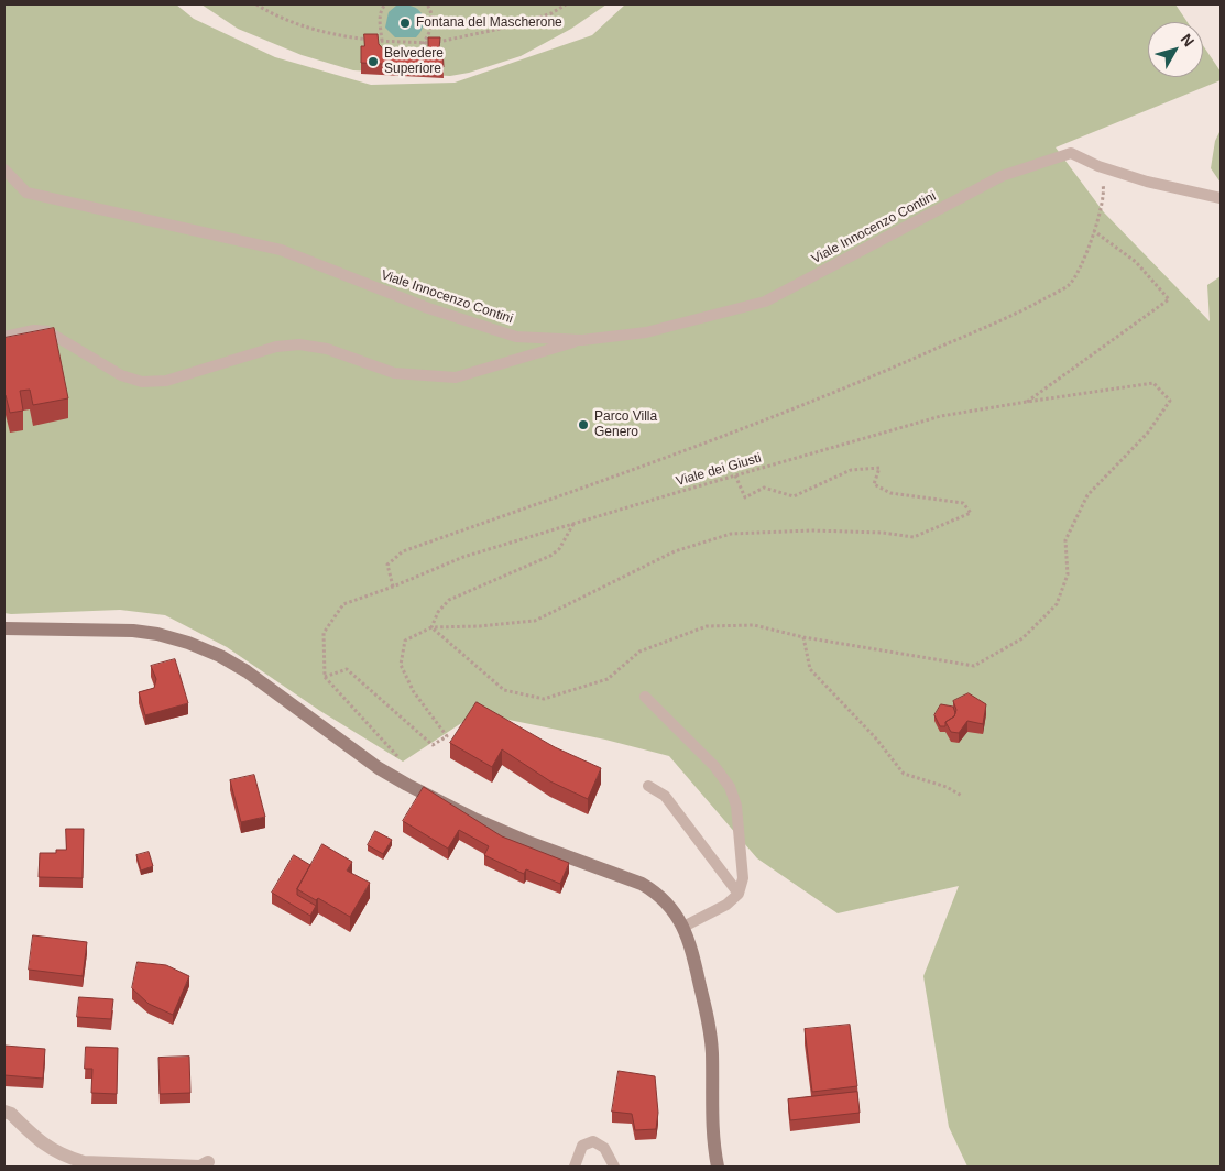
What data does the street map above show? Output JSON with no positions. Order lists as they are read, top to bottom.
{
  "streets": {
    "lane": ["Viale Innocenzo Contini"],
    "path": ["Viale dei Giusti"]
  },
  "places": ["Fontana del Mascherone", "Belvedere Superiore", "Parco Villa Genero"],
  "north": "top right"
}
